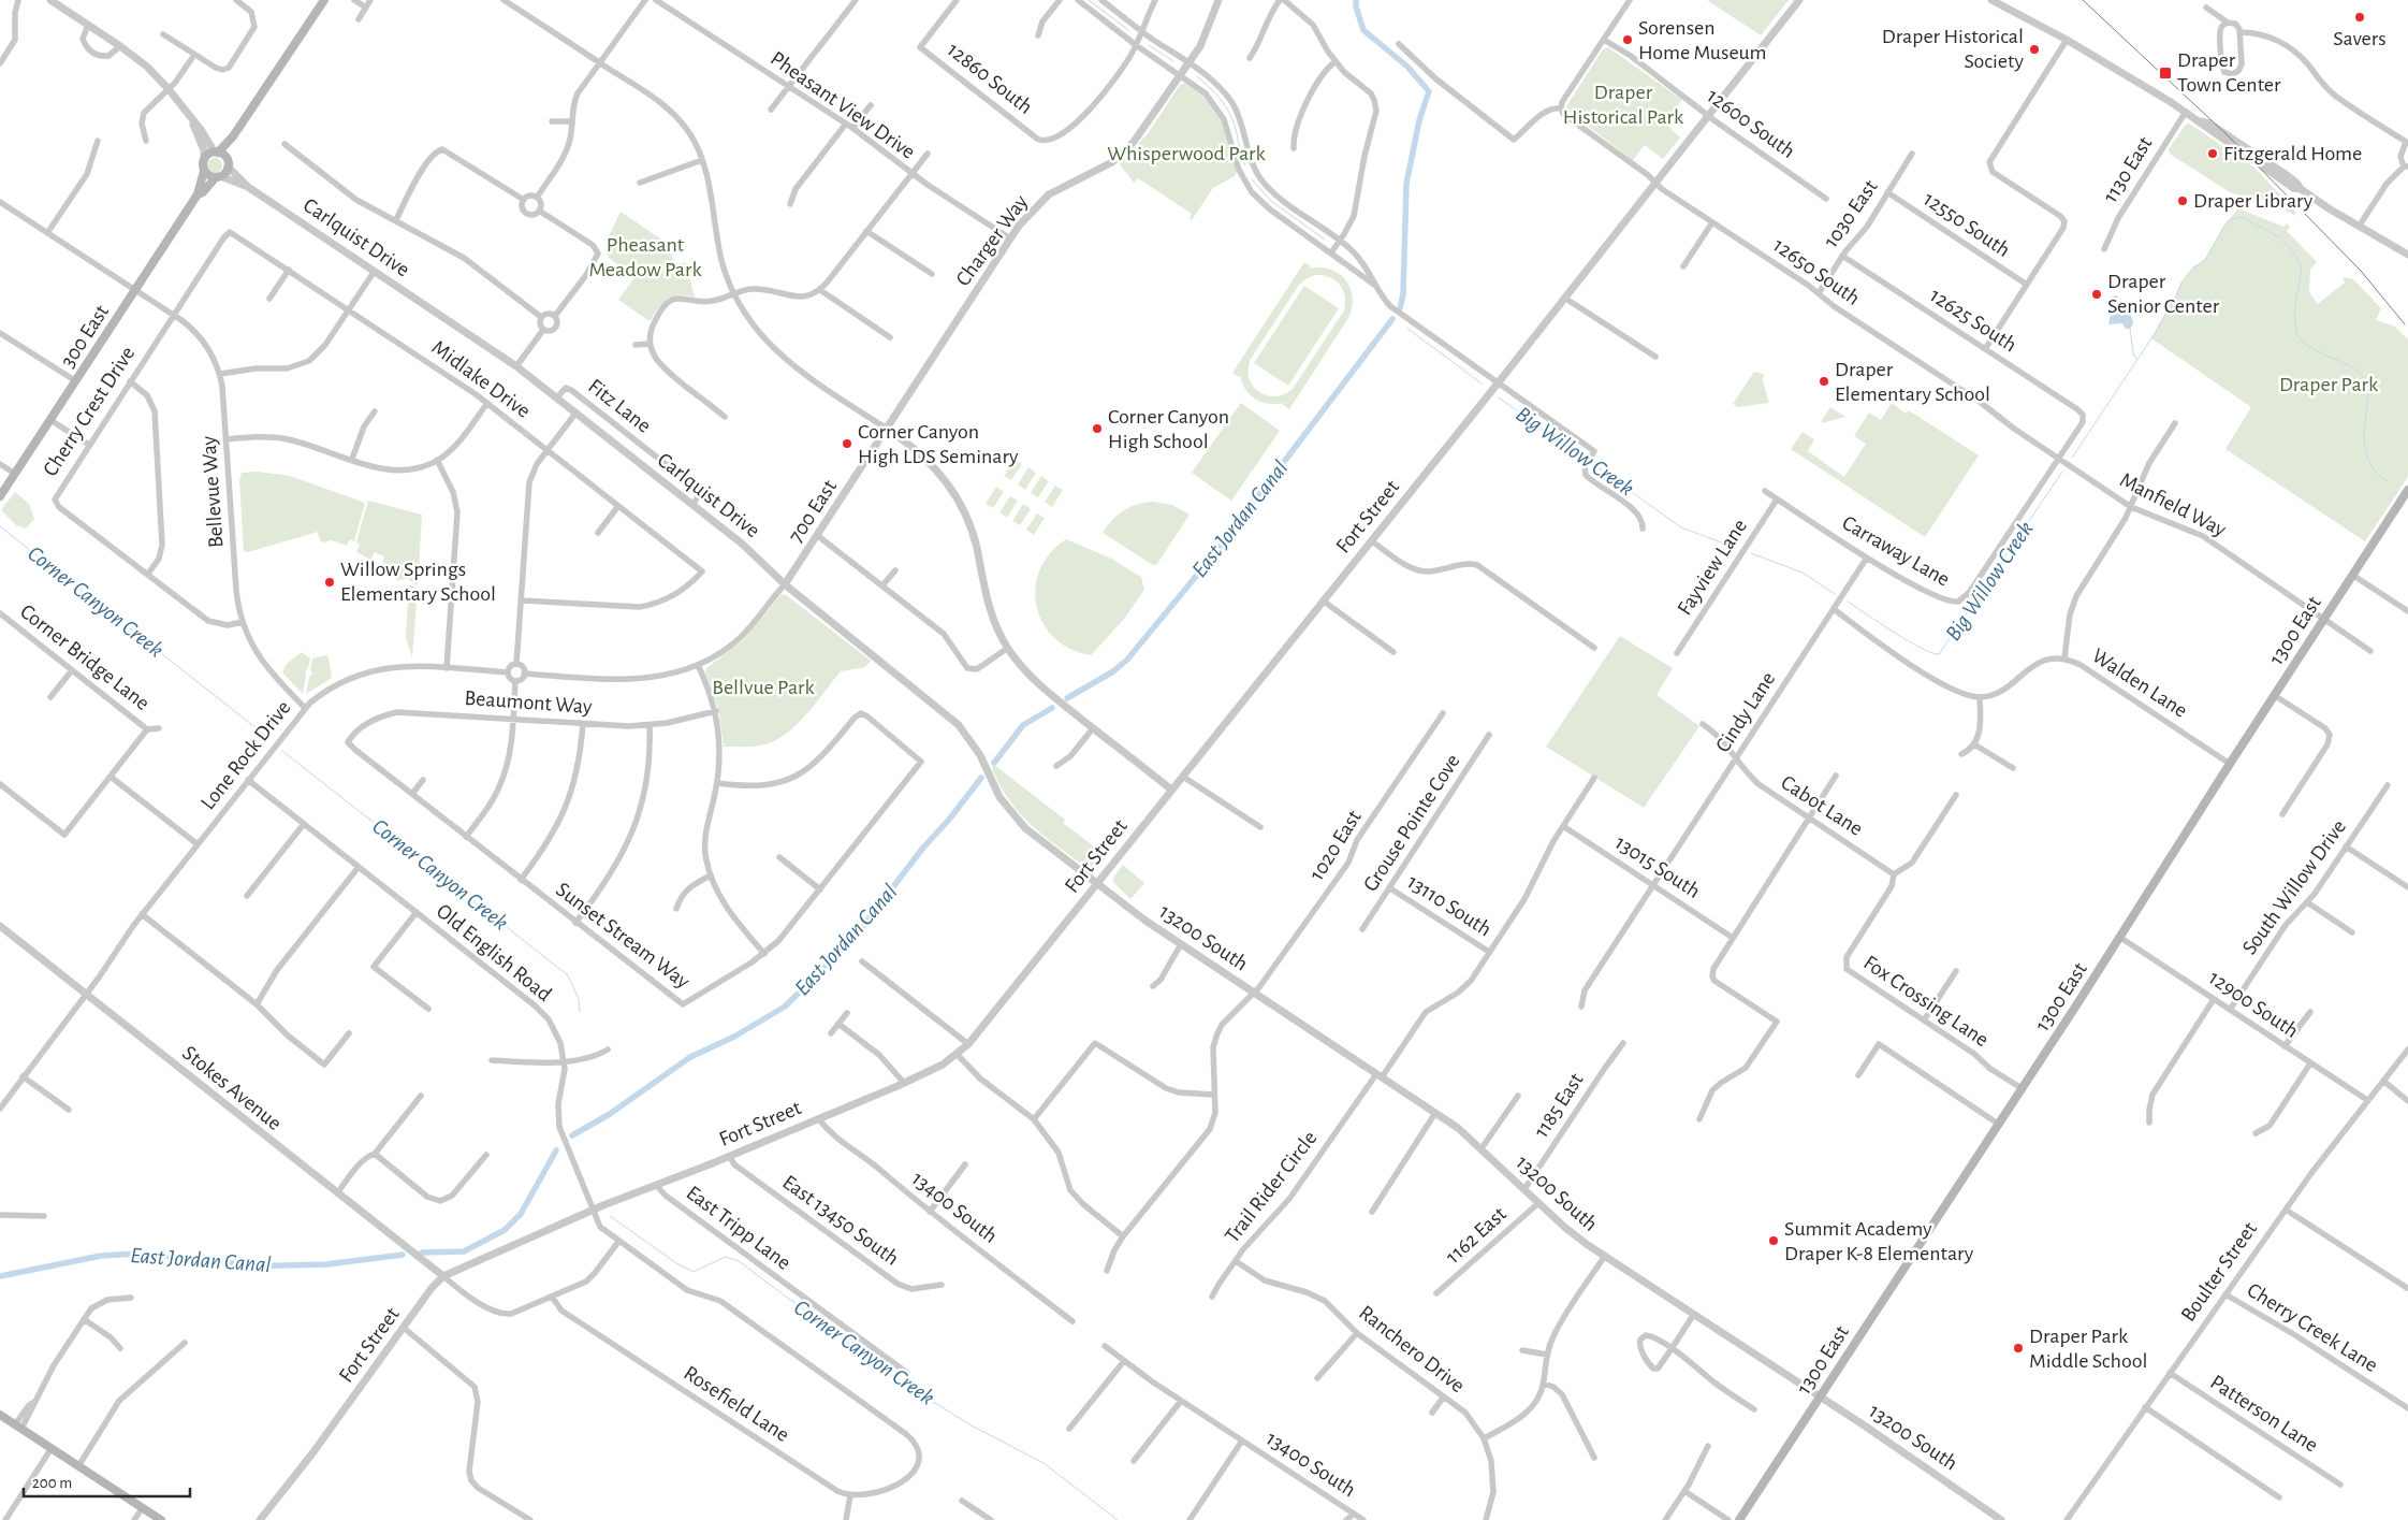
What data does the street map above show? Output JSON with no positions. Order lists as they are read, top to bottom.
{
  "streets": {
    "main road": ["300 East", "1300 East"],
    "street": [
      "12860 South",
      "Pheasant View Drive",
      "12600 South",
      "1130 East",
      "1030 East",
      "12550 South",
      "Carlquist Drive",
      "Charger Way",
      "12650 South",
      "12625 South",
      "Midlake Drive",
      "Fitz Lane",
      "Cherry Crest Drive",
      "Bellevue Way",
      "Manfield Way",
      "700 East",
      "Fort Street",
      "Carraway Lane",
      "Fayview Lane",
      "Corner Bridge Lane",
      "Walden Lane",
      "Beaumont Way",
      "Cindy Lane",
      "Lone Rock Drive",
      "Cabot Lane",
      "Grouse Pointe Cove",
      "1020 East",
      "13015 South",
      "South Willow Drive",
      "13110 South",
      "Sunset Stream Way",
      "13200 South",
      "Old English Road",
      "Fox Crossing Lane",
      "12900 South",
      "Stokes Avenue",
      "1185 East",
      "Trail Rider Circle",
      "13400 South",
      "East 13450 South",
      "East Tripp Lane",
      "1162 East",
      "Boulter Street",
      "Cherry Creek Lane",
      "Ranchero Drive",
      "Rosefield Lane",
      "Patterson Lane"
    ]
  },
  "crossings": [
    ["Pheasant View Drive", "Charger Way"],
    ["12600 South", "Fort Street"],
    ["1030 East", "12550 South"],
    ["1030 East", "12650 South"],
    ["1030 East", "12625 South"],
    ["Carlquist Drive", "300 East"],
    ["Carlquist Drive", "Fitz Lane"],
    ["Carlquist Drive", "700 East"],
    ["Carlquist Drive", "Fort Street"],
    ["Carlquist Drive", "13200 South"],
    ["Charger Way", "700 East"],
    ["12650 South", "Manfield Way"],
    ["12650 South", "Fort Street"],
    ["12650 South", "Carraway Lane"],
    ["12625 South", "Carraway Lane"],
    ["300 East", "Bellevue Way"],
    ["Midlake Drive", "Cherry Crest Drive"],
    ["Cherry Crest Drive", "Bellevue Way"],
    ["Bellevue Way", "Lone Rock Drive"],
    ["Manfield Way", "Carraway Lane"],
    ["Manfield Way", "1300 East"],
    ["Fort Street", "13200 South"],
    ["Fort Street", "Old English Road"],
    ["Fort Street", "Stokes Avenue"],
    ["Fort Street", "13400 South"],
    ["Fort Street", "East 13450 South"],
    ["Fort Street", "East Tripp Lane"],
    ["Carraway Lane", "Fayview Lane"],
    ["Carraway Lane", "Cindy Lane"],
    ["1300 East", "Walden Lane"],
    ["1300 East", "13200 South"],
    ["1300 East", "Fox Crossing Lane"],
    ["1300 East", "12900 South"],
    ["Beaumont Way", "Sunset Stream Way"],
    ["Cindy Lane", "Cabot Lane"],
    ["Cindy Lane", "13015 South"],
    ["Lone Rock Drive", "Old English Road"],
    ["Lone Rock Drive", "Stokes Avenue"],
    ["Cabot Lane", "Fox Crossing Lane"],
    ["Grouse Pointe Cove", "13110 South"],
    ["1020 East", "13200 South"],
    ["13015 South", "Trail Rider Circle"],
    ["South Willow Drive", "12900 South"],
    ["13110 South", "Trail Rider Circle"],
    ["13200 South", "1185 East"],
    ["13200 South", "Trail Rider Circle"],
    ["13200 South", "1162 East"],
    ["Old English Road", "Rosefield Lane"],
    ["12900 South", "Boulter Street"],
    ["Trail Rider Circle", "Ranchero Drive"],
    ["Boulter Street", "Cherry Creek Lane"],
    ["Boulter Street", "Patterson Lane"]
  ],
  "water": ["Big Willow Creek", "East Jordan Canal", "Corner Canyon Creek"],
  "parks": [
    "Draper Historical Park",
    "Whisperwood Park",
    "Pheasant Meadow Park",
    "Draper Park",
    "Bellvue Park"
  ],
  "places": {
    "other": [
      "Savers",
      "Sorensen Home Museum",
      "Draper Historical Society",
      "Fitzgerald Home",
      "Draper Library",
      "Draper Senior Center",
      "Draper Elementary School",
      "Corner Canyon High School",
      "Corner Canyon High LDS Seminary",
      "Willow Springs Elementary School",
      "Summit Academy Draper K-8 Elementary",
      "Draper Park Middle School"
    ],
    "transit": ["Draper Town Center"]
  },
  "scale_bar": "200 m"
}
